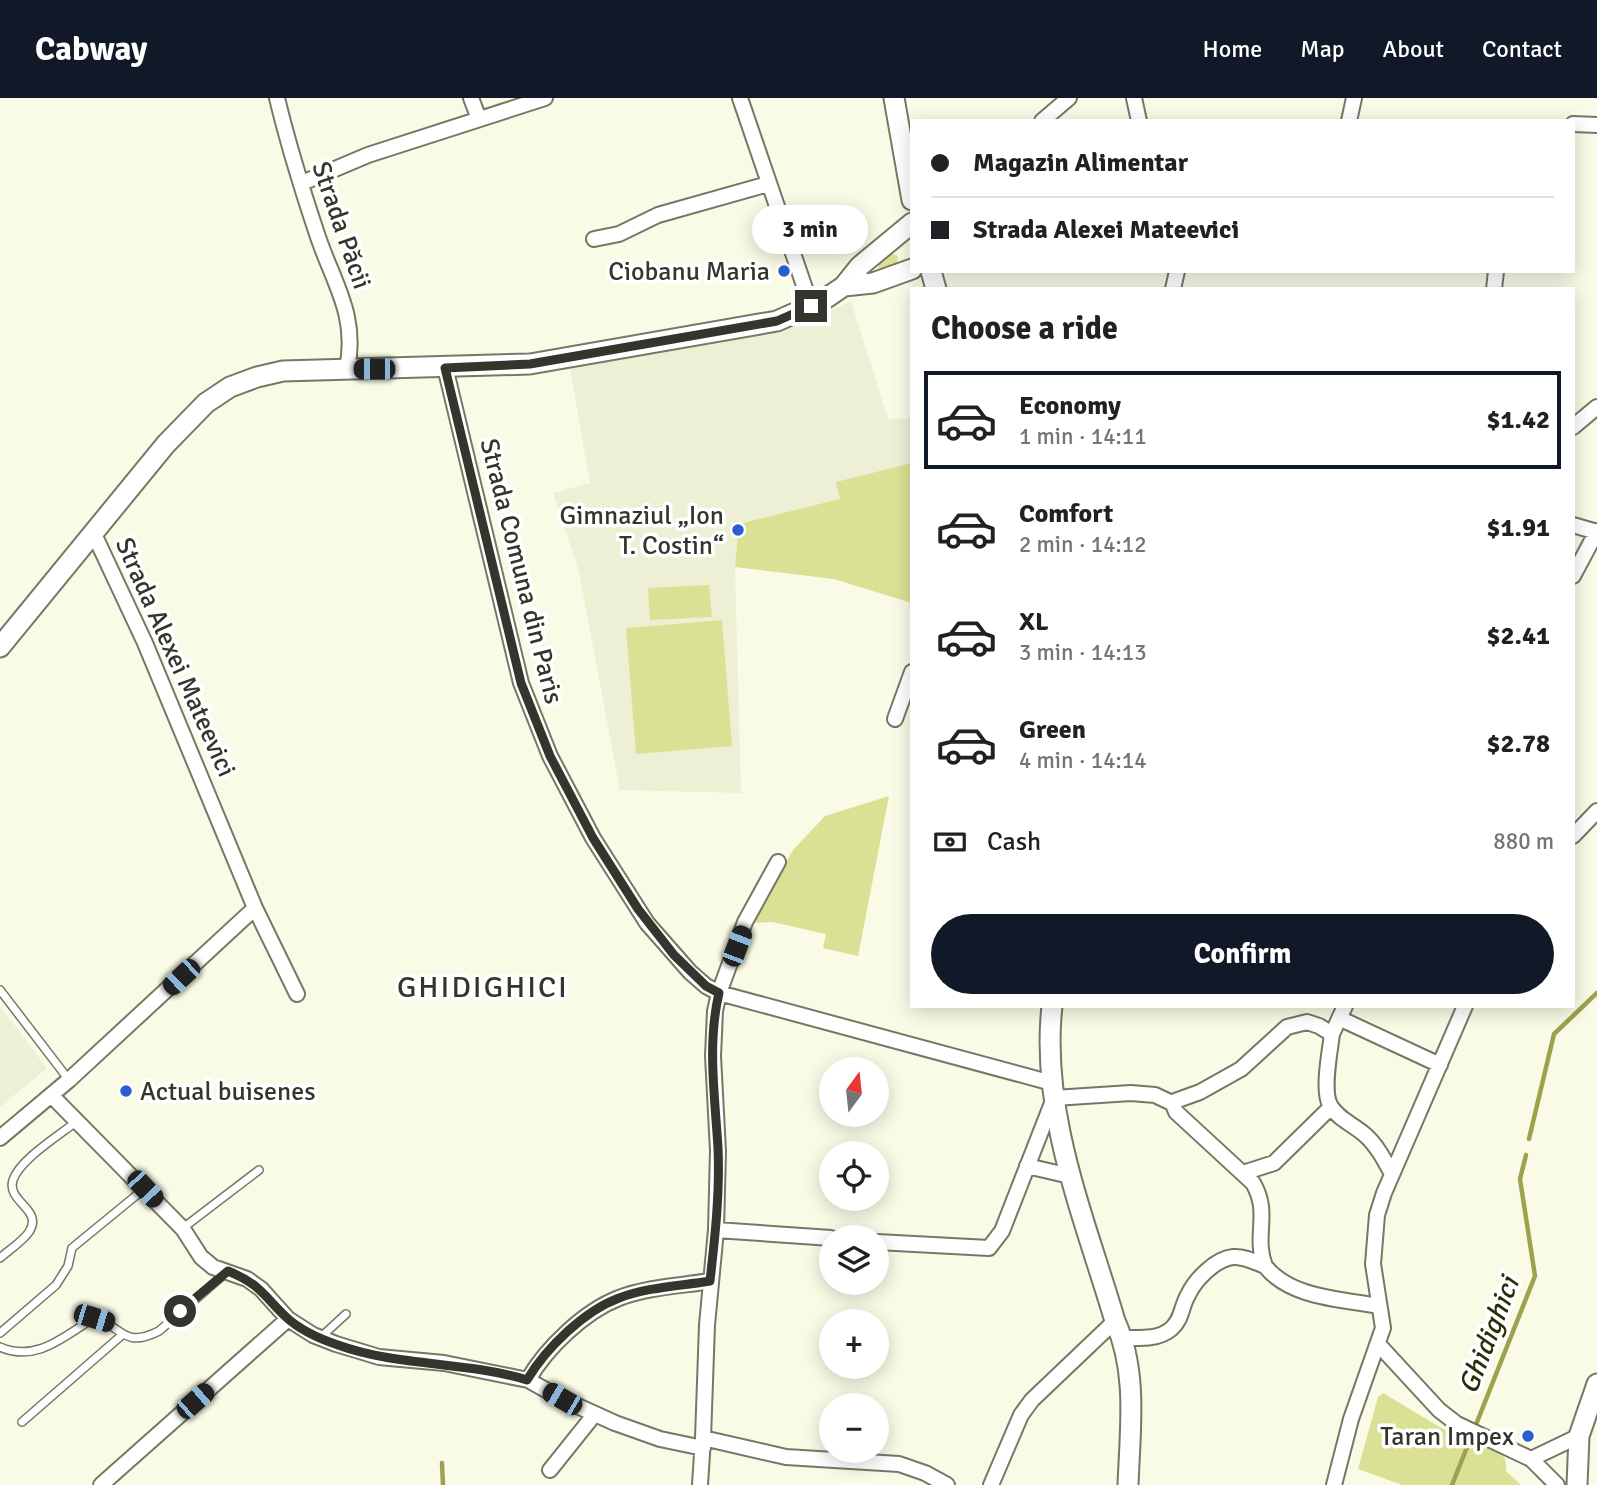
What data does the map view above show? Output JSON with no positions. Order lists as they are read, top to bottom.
{
  "streets": {
    "street": ["Strada Păcii", "Strada Comuna din Paris", "Strada Alexei Mateevici"]
  },
  "crossings": [
    ["Strada Păcii", "Strada Alexei Mateevici"],
    ["Strada Comuna din Paris", "Strada Alexei Mateevici"]
  ],
  "districts": ["GHIDIGHICI"],
  "water": ["Ghidighici"],
  "places": [
    "Ciobanu Maria",
    "Gimnaziul „Ion T. Costin“",
    "Actual buisenes",
    "Taran Impex"
  ],
  "north": "top",
  "page": {
    "header": "Cabway",
    "nav": [
      "Home",
      "Map",
      "About",
      "Contact"
    ],
    "banner": ["Magazin Alimentar", "Strada Alexei Mateevici"],
    "bubble": "3 min",
    "heading": "Choose a ride",
    "list": [
      {
        "name": "Economy",
        "note": "1 min · 14:11",
        "value": "$1.42"
      },
      {
        "name": "Comfort",
        "note": "2 min · 14:12",
        "value": "$1.91"
      },
      {
        "name": "XL",
        "note": "3 min · 14:13",
        "value": "$2.41"
      },
      {
        "name": "Green",
        "note": "4 min · 14:14",
        "value": "$2.78"
      }
    ],
    "pay": ["Cash", "880 m"],
    "buttons": "Confirm",
    "map_buttons": ["+", "−"]
  }
}
